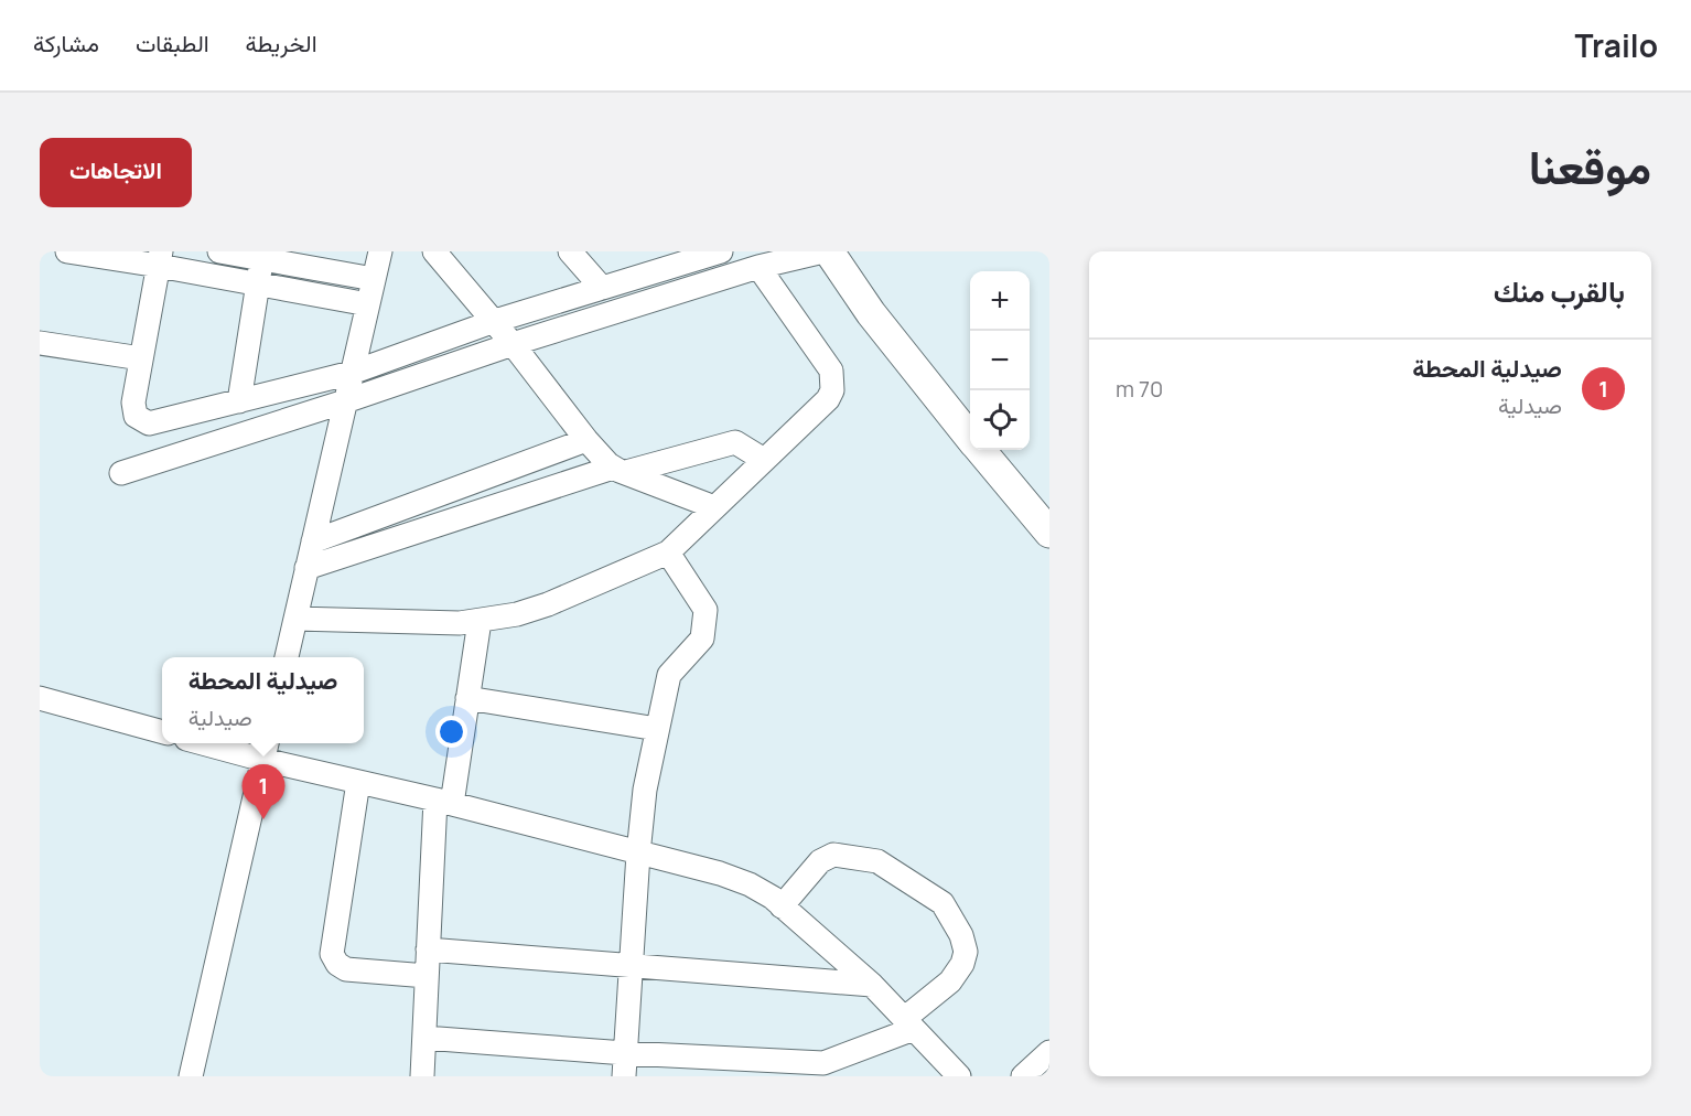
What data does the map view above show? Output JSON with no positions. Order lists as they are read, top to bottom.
{
  "page": {
    "header": "Trailo",
    "nav": ["الخريطة", "الطبقات", "مشاركة"],
    "title": "موقعنا",
    "buttons": "الاتجاهات",
    "heading": "بالقرب منك",
    "map_buttons": ["+", "−"],
    "list": [
      {
        "mark": "1",
        "name": "صيدلية المحطة",
        "note": "صيدلية",
        "value": "70 m"
      }
    ],
    "popup": ["صيدلية المحطة", "صيدلية"],
    "pins": "1"
  }
}
